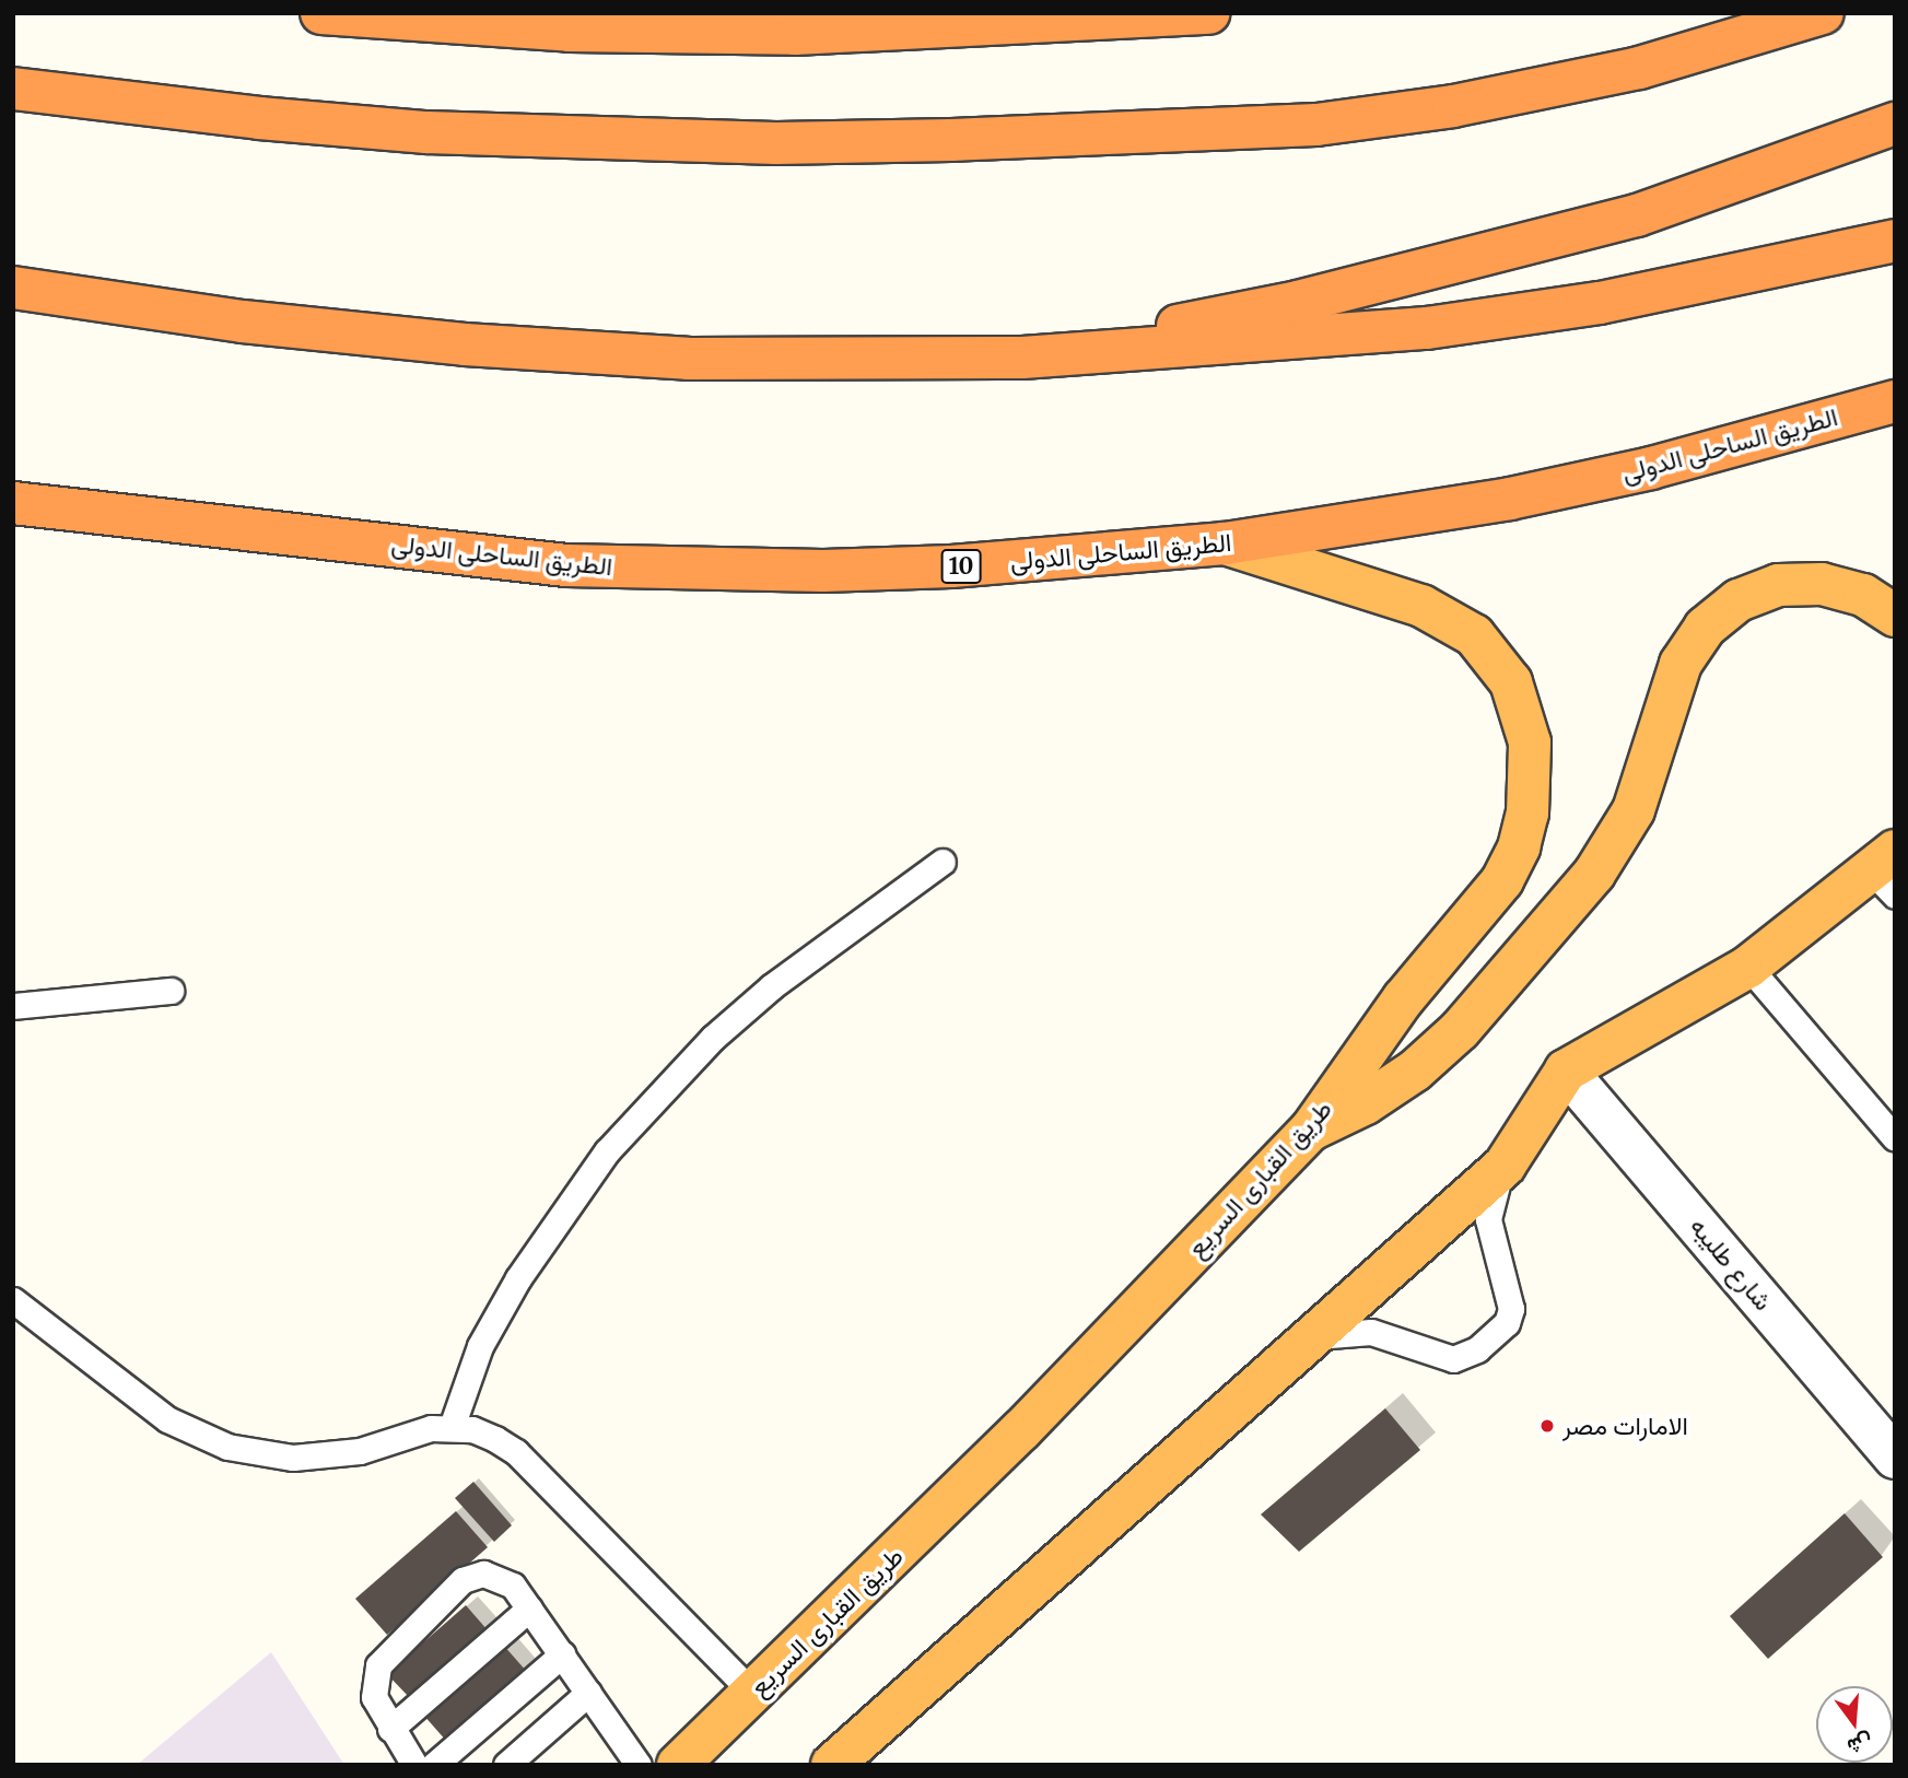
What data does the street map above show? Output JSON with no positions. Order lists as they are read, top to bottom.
{
  "streets": {
    "highway": ["الطريق الساحلى الدولى", "10", "طريق القبارى السريع"],
    "street": ["شارع طليبه"]
  },
  "crossings": [
    ["الطريق الساحلى الدولى", "طريق القبارى السريع"]
  ],
  "places": ["الامارات مصر"],
  "north": "bottom"
}
